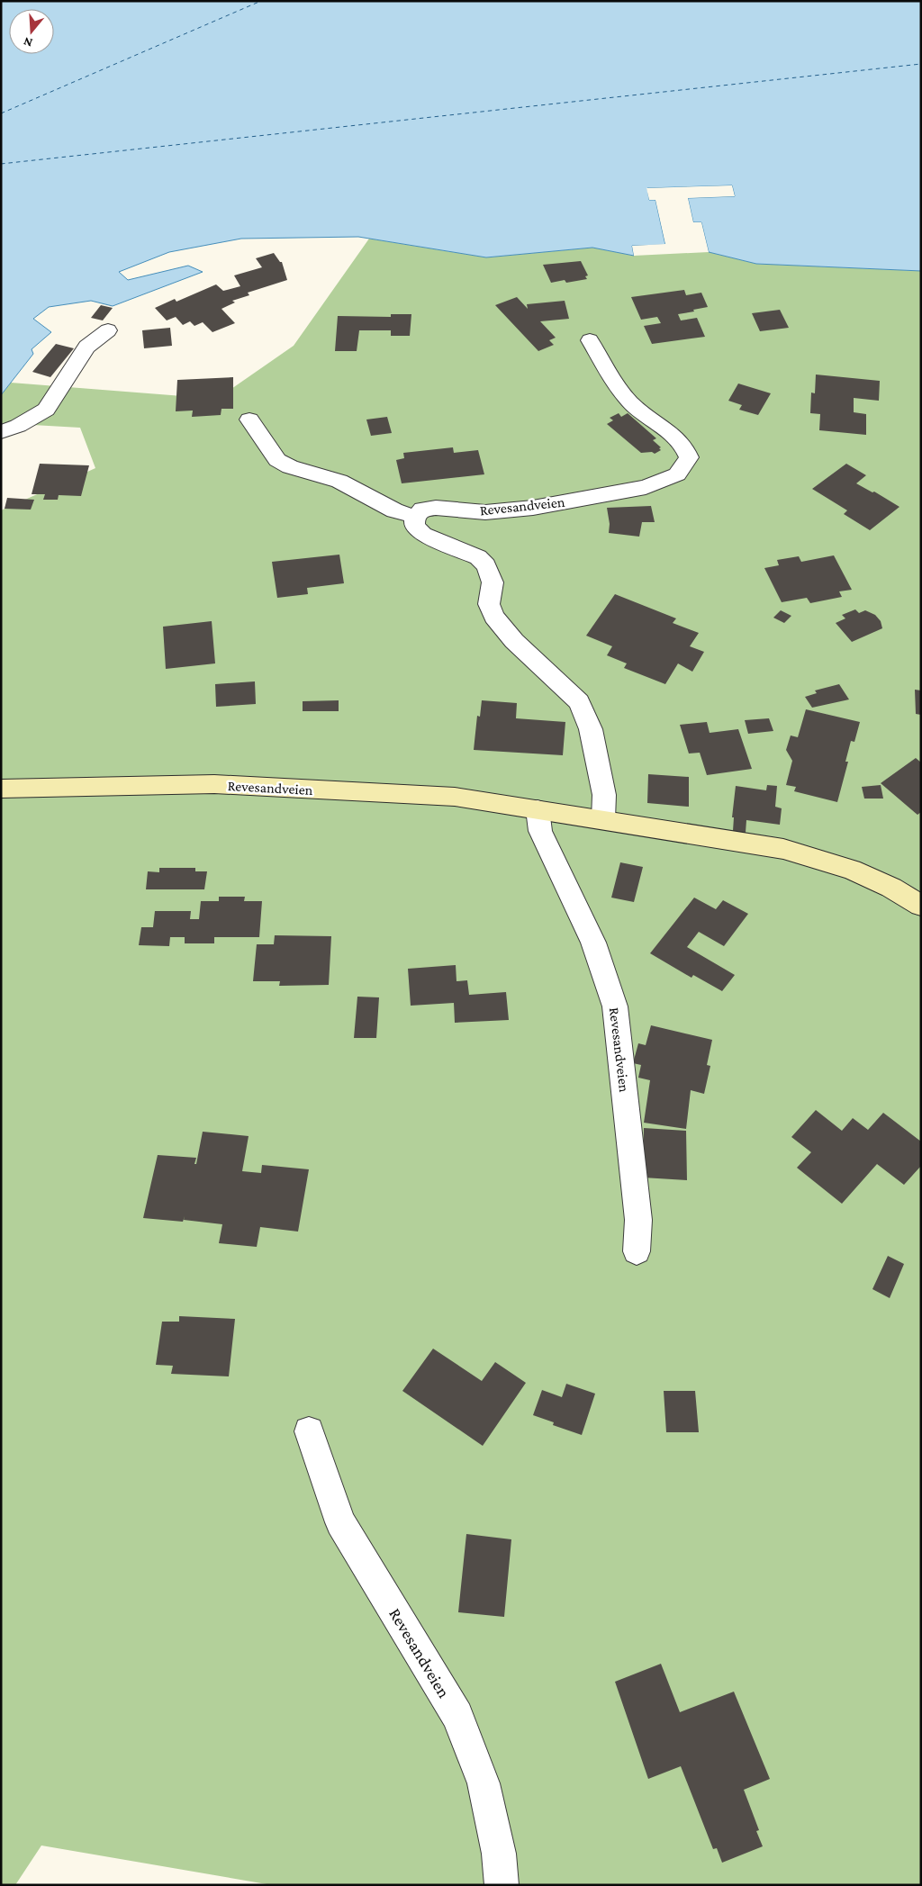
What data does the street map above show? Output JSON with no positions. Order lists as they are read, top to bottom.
{
  "streets": {
    "main road": ["Revesandveien"]
  },
  "north": "bottom"
}
